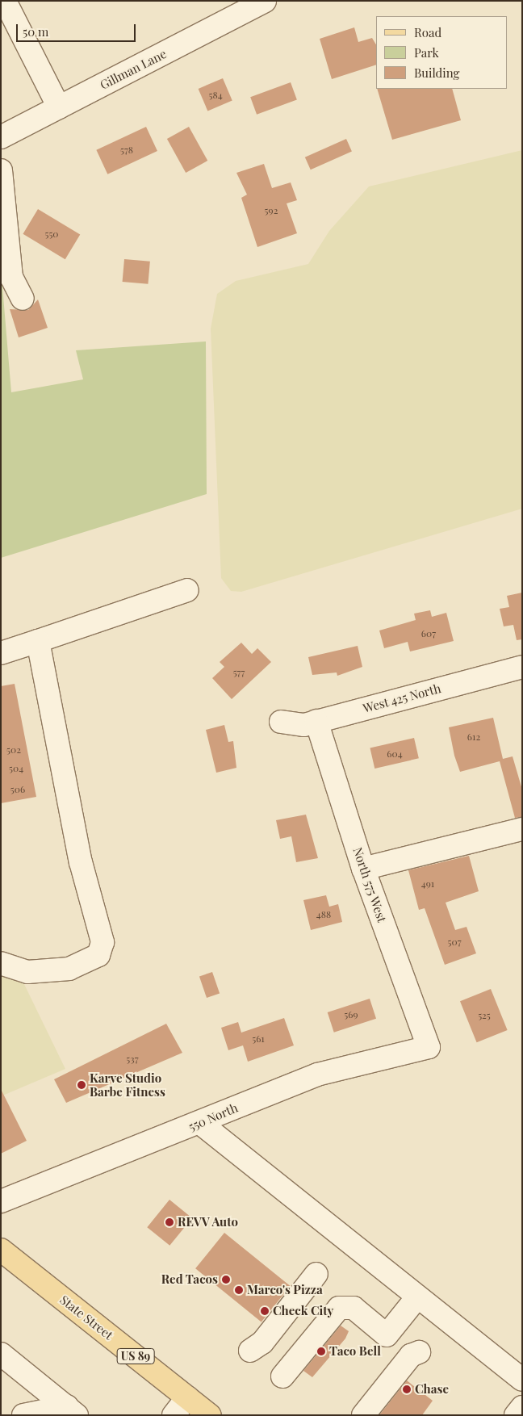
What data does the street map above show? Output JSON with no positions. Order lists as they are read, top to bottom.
{
  "streets": {
    "main road": ["State Street", "US 89"],
    "street": [
      "Gillman Lane",
      "West 425 North",
      "North 575 West",
      "550 North"
    ]
  },
  "crossings": [
    ["West 425 North", "North 575 West"],
    ["North 575 West", "550 North"]
  ],
  "places": [
    "Karve Studio Barbe Fitness",
    "REVV Auto",
    "Red Tacos",
    "Marco's Pizza",
    "Check City",
    "Taco Bell",
    "Chase"
  ],
  "house_numbers": [
    "584",
    "578",
    "592",
    "550",
    "607",
    "577",
    "612",
    "502",
    "604",
    "504",
    "506",
    "491",
    "488",
    "507",
    "569",
    "525",
    "561",
    "537"
  ],
  "legend": ["Road", "Park", "Building"],
  "scale_bar": "50 m"
}
